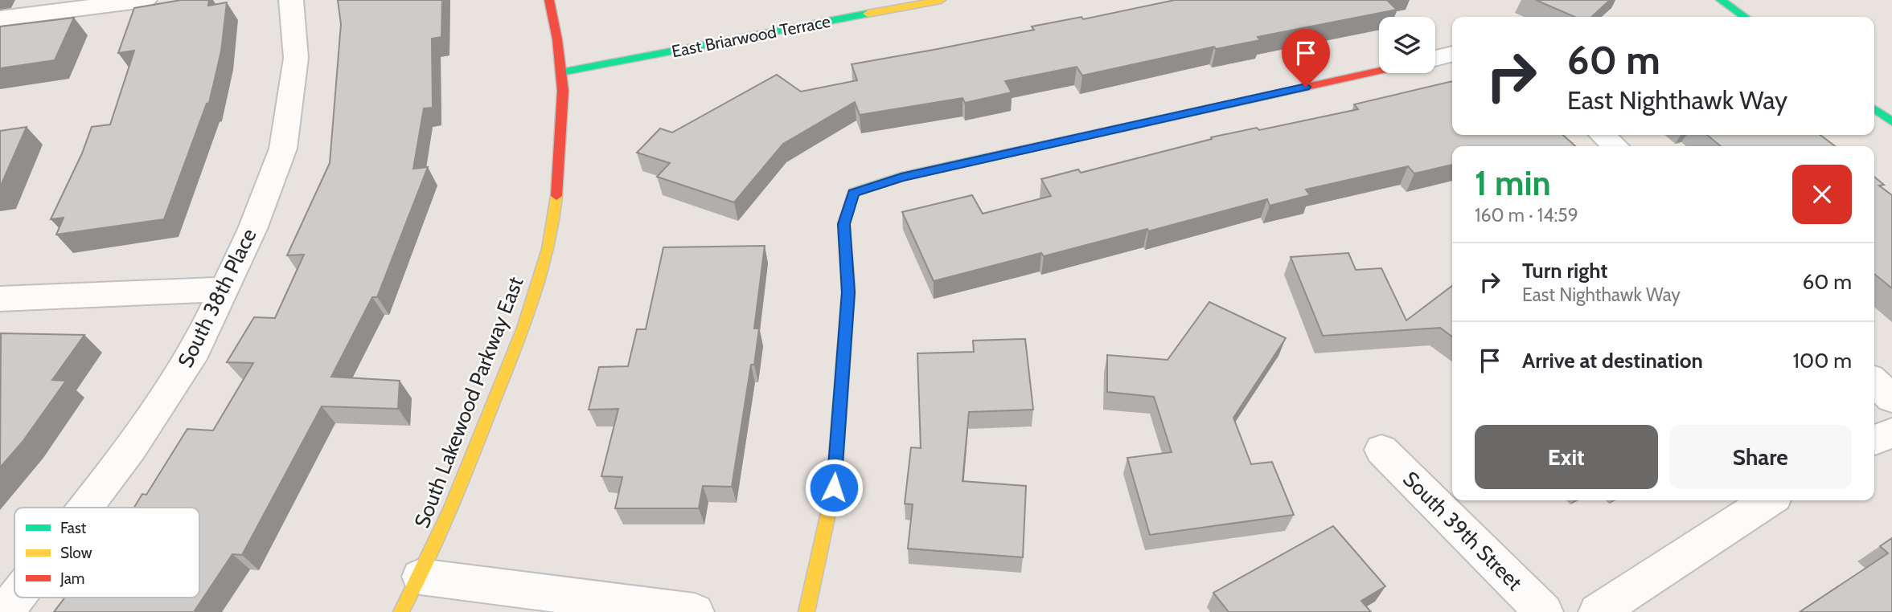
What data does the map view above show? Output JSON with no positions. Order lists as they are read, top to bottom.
{
  "streets": {
    "street": [
      "East Briarwood Terrace",
      "South 38th Place",
      "South Lakewood Parkway East",
      "South 39th Street"
    ]
  },
  "crossings": [
    ["East Briarwood Terrace", "South Lakewood Parkway East"]
  ],
  "legend": ["Fast", "Slow", "Jam"],
  "page": {
    "turn": ["60 m", "East Nighthawk Way"],
    "heading": ["1 min", "160 m · 14:59"],
    "list": [
      {
        "name": "Turn right",
        "note": "East Nighthawk Way",
        "value": "60 m"
      },
      {
        "name": "Arrive at destination",
        "value": "100 m"
      }
    ],
    "buttons": ["Exit", "Share"]
  }
}
